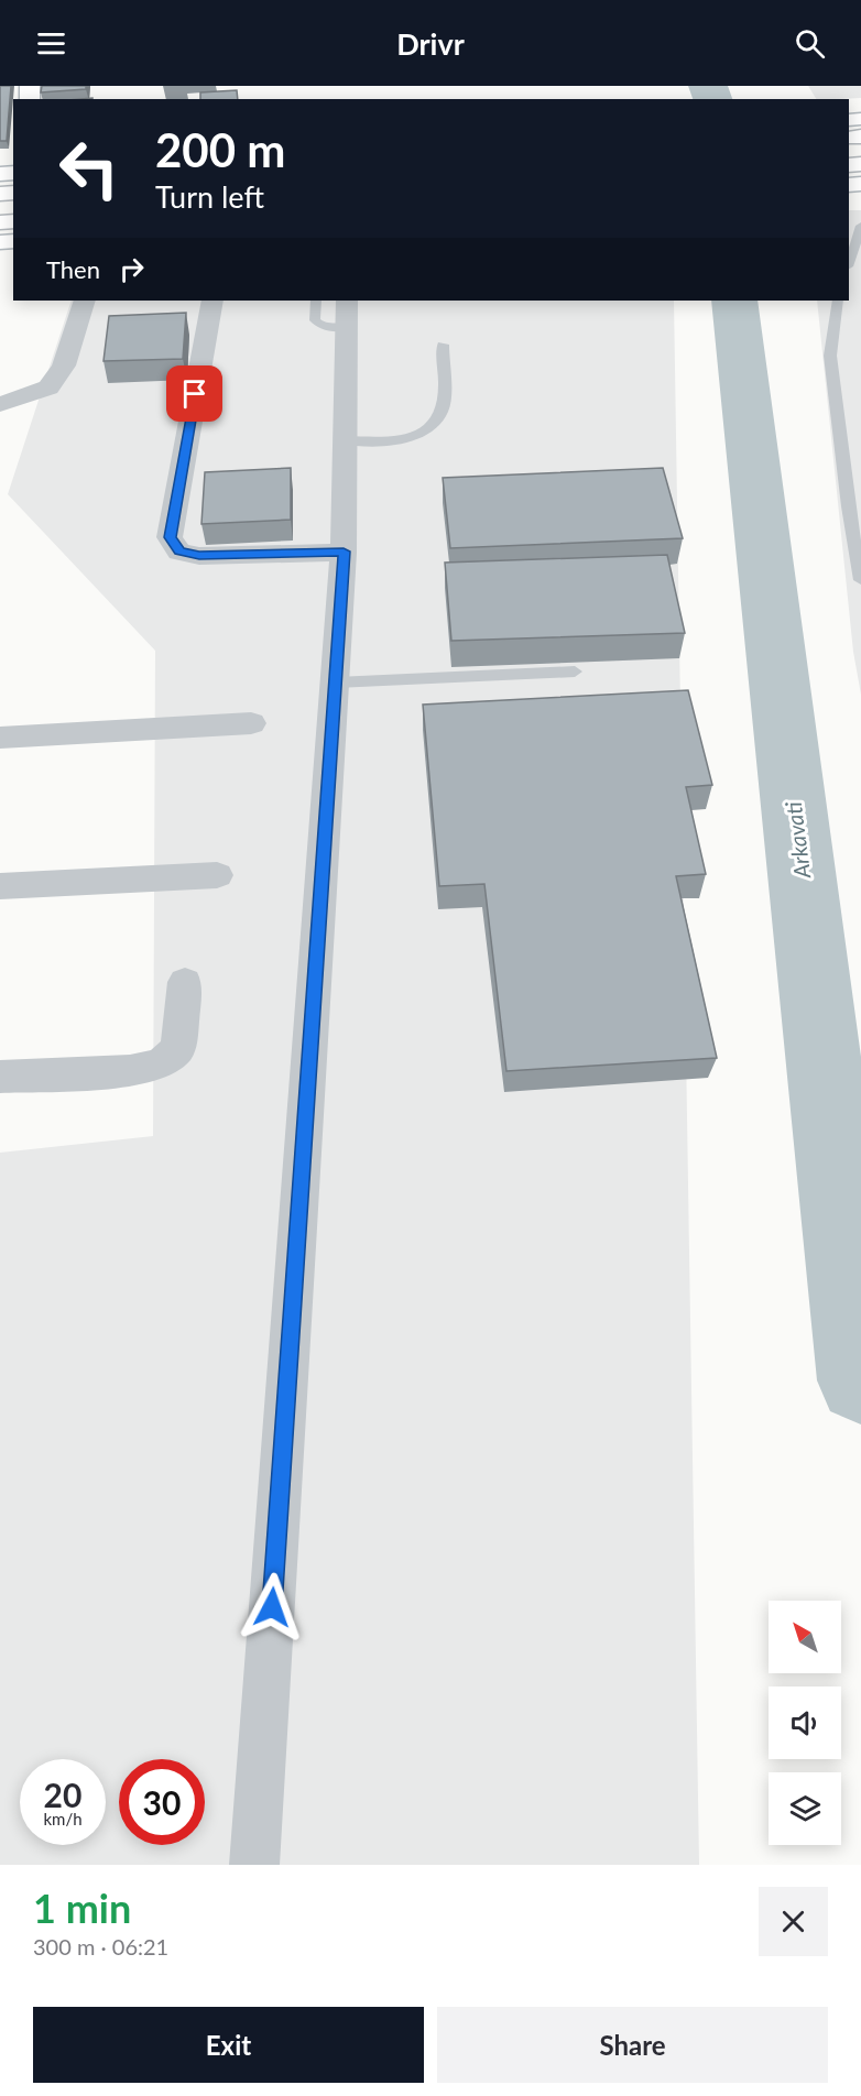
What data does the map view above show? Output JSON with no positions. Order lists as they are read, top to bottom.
{
  "water": ["Arkavati"],
  "north": "top left",
  "page": {
    "header": "Drivr",
    "turn": ["200 m", "Turn left"],
    "then": "Then",
    "speed": "20 km/h",
    "limit": "30",
    "heading": ["1 min", "300 m · 06:21"],
    "buttons": ["Exit", "Share"]
  }
}
